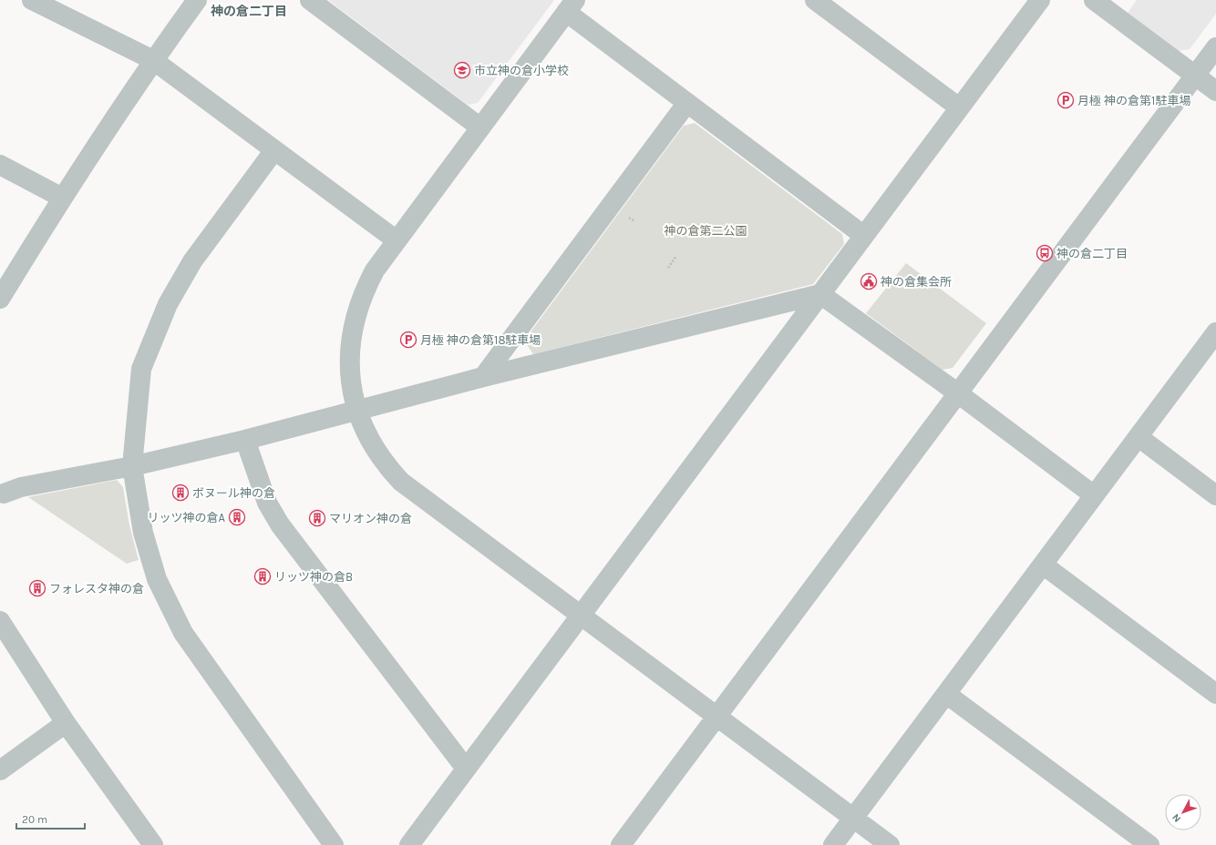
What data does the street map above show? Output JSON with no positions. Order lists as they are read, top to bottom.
{
  "districts": ["神の倉二丁目"],
  "parks": ["神の倉第二公園"],
  "places": {
    "school or university": ["市立神の倉小学校"],
    "parking": ["月極 神の倉第1駐車場", "月極 神の倉第18駐車場"],
    "bus stop": ["神の倉二丁目"],
    "public building": ["神の倉集会所"],
    "building": [
      "ボヌール神の倉",
      "リッツ神の倉A",
      "マリオン神の倉",
      "リッツ神の倉B",
      "フォレスタ神の倉"
    ]
  },
  "scale_bar": "20 m",
  "north": "bottom left"
}
